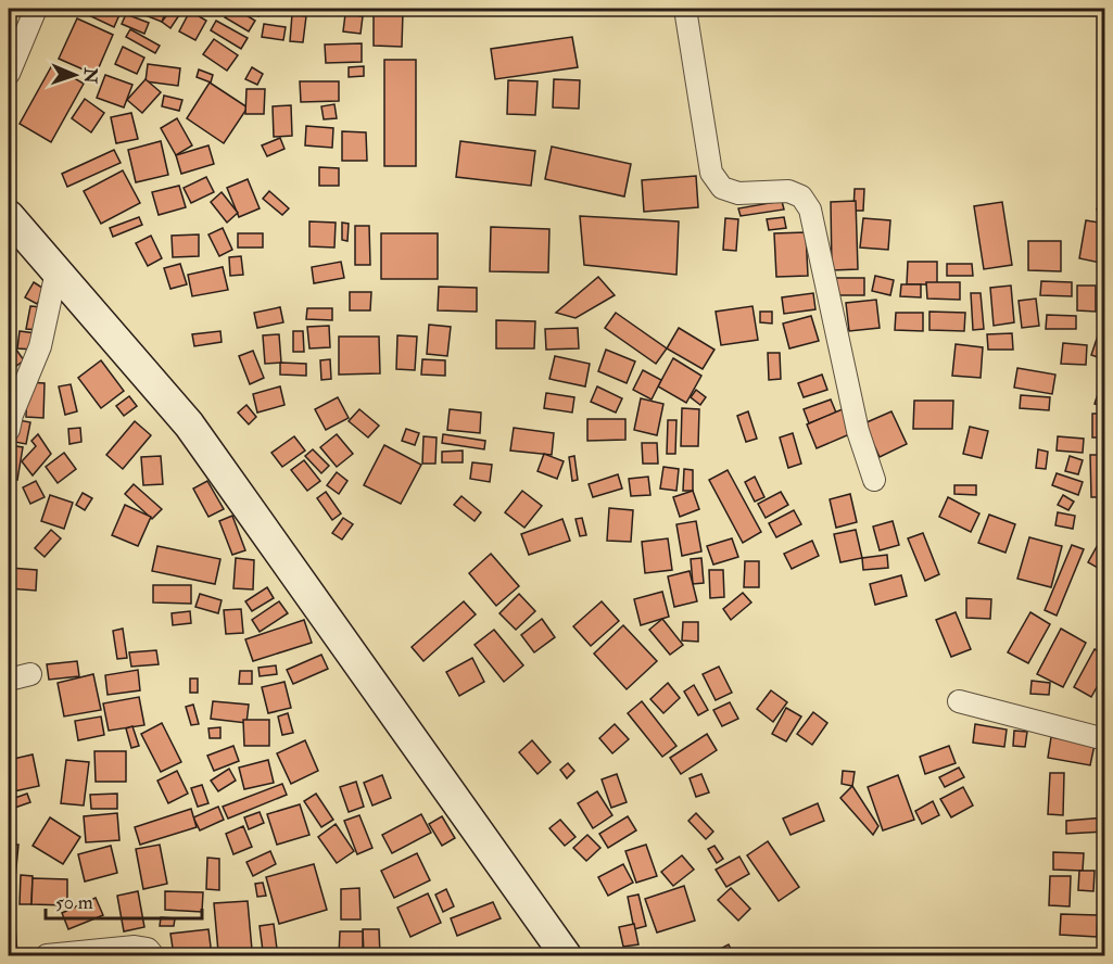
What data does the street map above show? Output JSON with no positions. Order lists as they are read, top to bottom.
{
  "scale_bar": "50 m",
  "north": "right"
}
